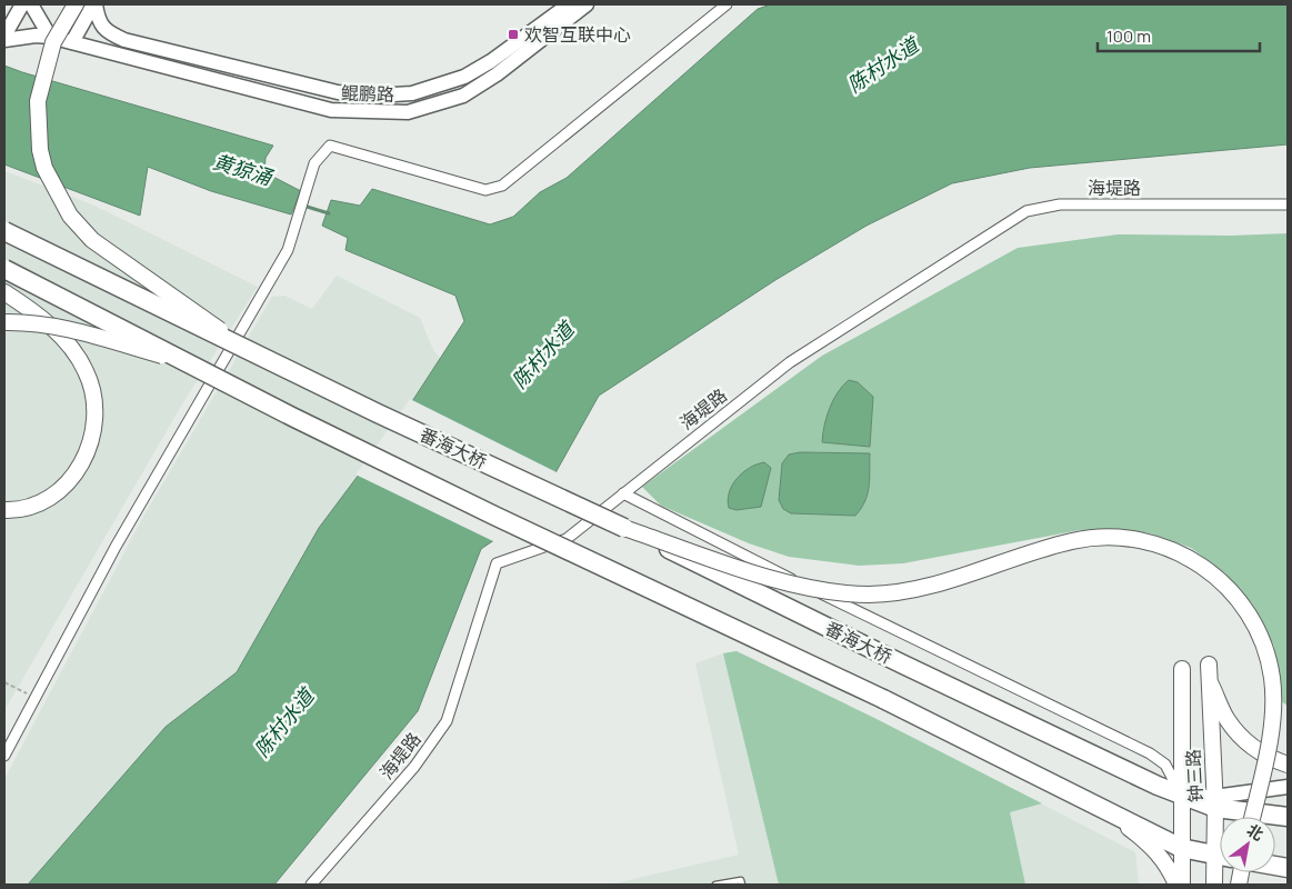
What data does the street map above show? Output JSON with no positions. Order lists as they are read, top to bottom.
{
  "streets": {
    "highway": ["番海大桥"],
    "main road": ["钟三路"],
    "street": ["鲲鹏路", "海堤路"]
  },
  "crossings": [
    ["番海大桥", "钟三路"]
  ],
  "water": ["陈村水道", "黄猄涌"],
  "places": {
    "transit": ["欢智互联中心"]
  },
  "scale_bar": "100 m",
  "north": "top right"
}
